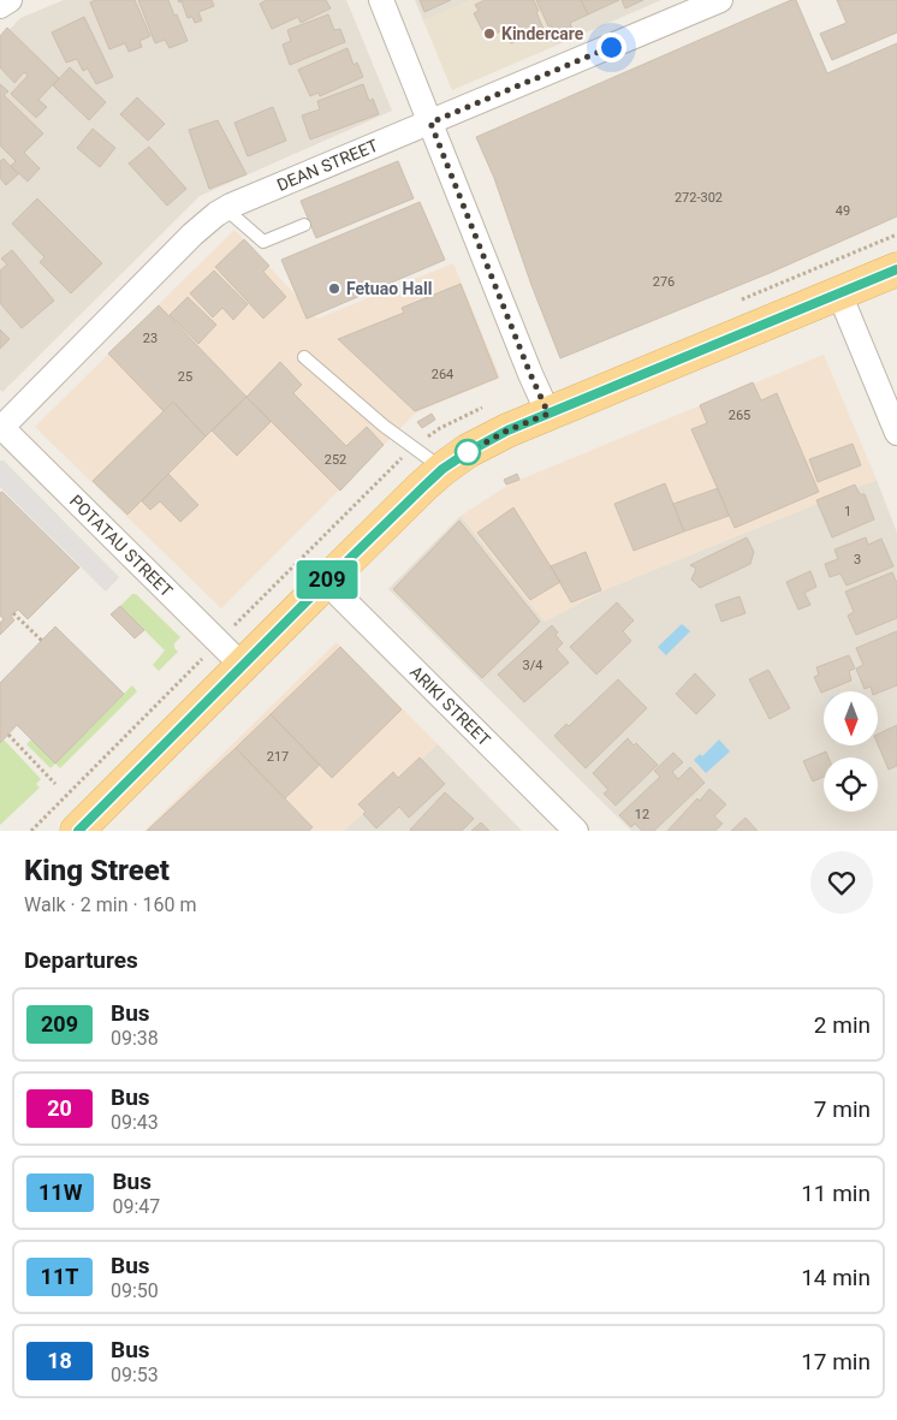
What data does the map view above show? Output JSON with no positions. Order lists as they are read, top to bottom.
{
  "streets": {
    "street": ["DEAN STREET", "POTATAU STREET", "ARIKI STREET"]
  },
  "crossings": [
    ["DEAN STREET", "POTATAU STREET"]
  ],
  "places": ["Kindercare", "Fetuao Hall"],
  "lines": ["bus line 209"],
  "house_numbers": [
    "272-302",
    "49",
    "276",
    "23",
    "264",
    "25",
    "265",
    "252",
    "1",
    "3",
    "3/4",
    "217",
    "12"
  ],
  "north": "bottom",
  "page": {
    "on_map": "209",
    "heading": [
      ["King Street", "Walk · 2 min · 160 m"],
      "Departures"
    ],
    "list": [
      {
        "mark": "209",
        "name": "Bus",
        "note": "09:38",
        "value": "2 min"
      },
      {
        "mark": "20",
        "name": "Bus",
        "note": "09:43",
        "value": "7 min"
      },
      {
        "mark": "11W",
        "name": "Bus",
        "note": "09:47",
        "value": "11 min"
      },
      {
        "mark": "11T",
        "name": "Bus",
        "note": "09:50",
        "value": "14 min"
      },
      {
        "mark": "18",
        "name": "Bus",
        "note": "09:53",
        "value": "17 min"
      }
    ]
  }
}
